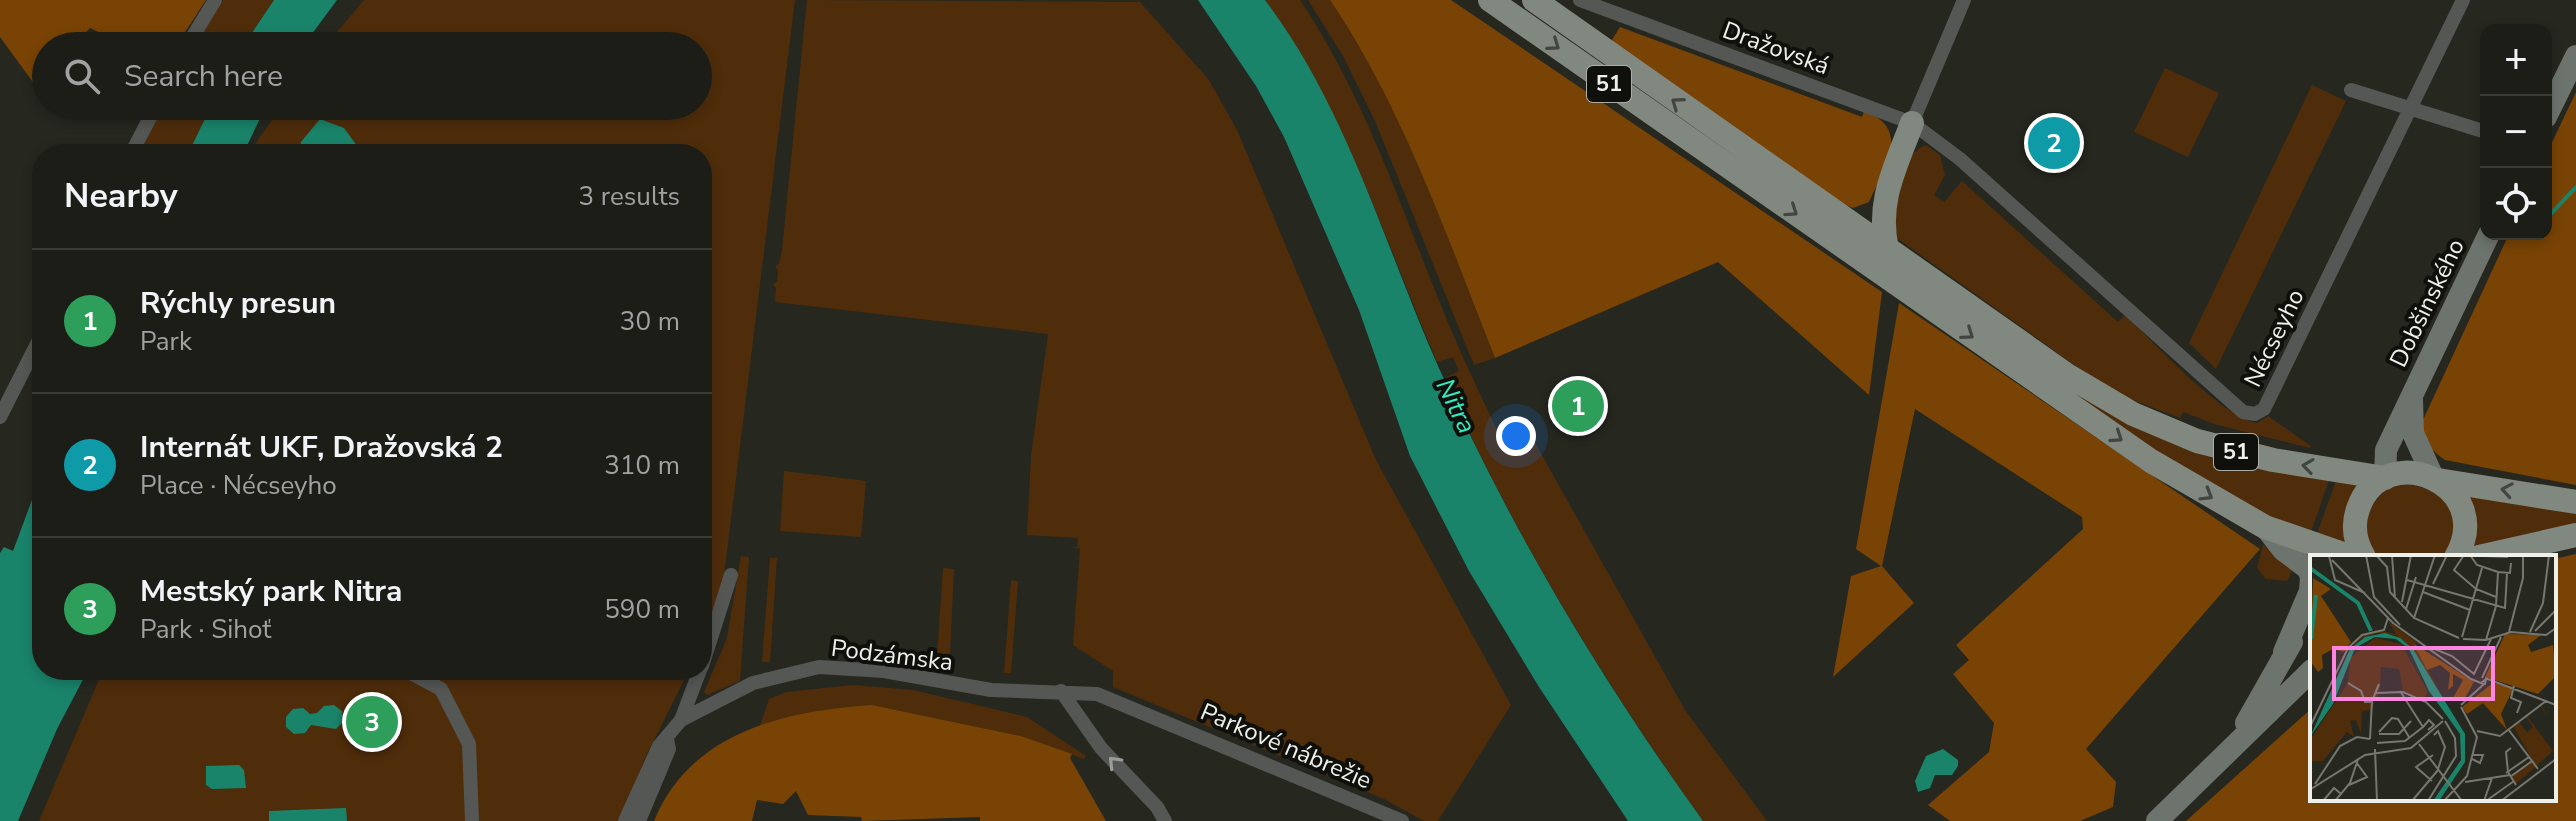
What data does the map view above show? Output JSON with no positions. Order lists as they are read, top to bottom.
{
  "streets": {
    "main road": ["51"],
    "street": [
      "Dražovská",
      "Dobšinského",
      "Nécseyho",
      "Podzámska",
      "Parkové nábrežie"
    ]
  },
  "crossings": [
    ["Dražovská", "Nécseyho"],
    ["51", "Dobšinského"],
    ["Podzámska", "Parkové nábrežie"]
  ],
  "water": ["Nitra"],
  "page": {
    "map_buttons": ["+", "−"],
    "search": "Search here",
    "pins": ["2", "1", "3"],
    "heading": ["Nearby", "3 results"],
    "list": [
      {
        "mark": "1",
        "name": "Rýchly presun",
        "note": "Park",
        "value": "30 m"
      },
      {
        "mark": "2",
        "name": "Internát UKF, Dražovská 2",
        "note": "Place · Nécseyho",
        "value": "310 m"
      },
      {
        "mark": "3",
        "name": "Mestský park Nitra",
        "note": "Park · Sihoť",
        "value": "590 m"
      }
    ]
  }
}
